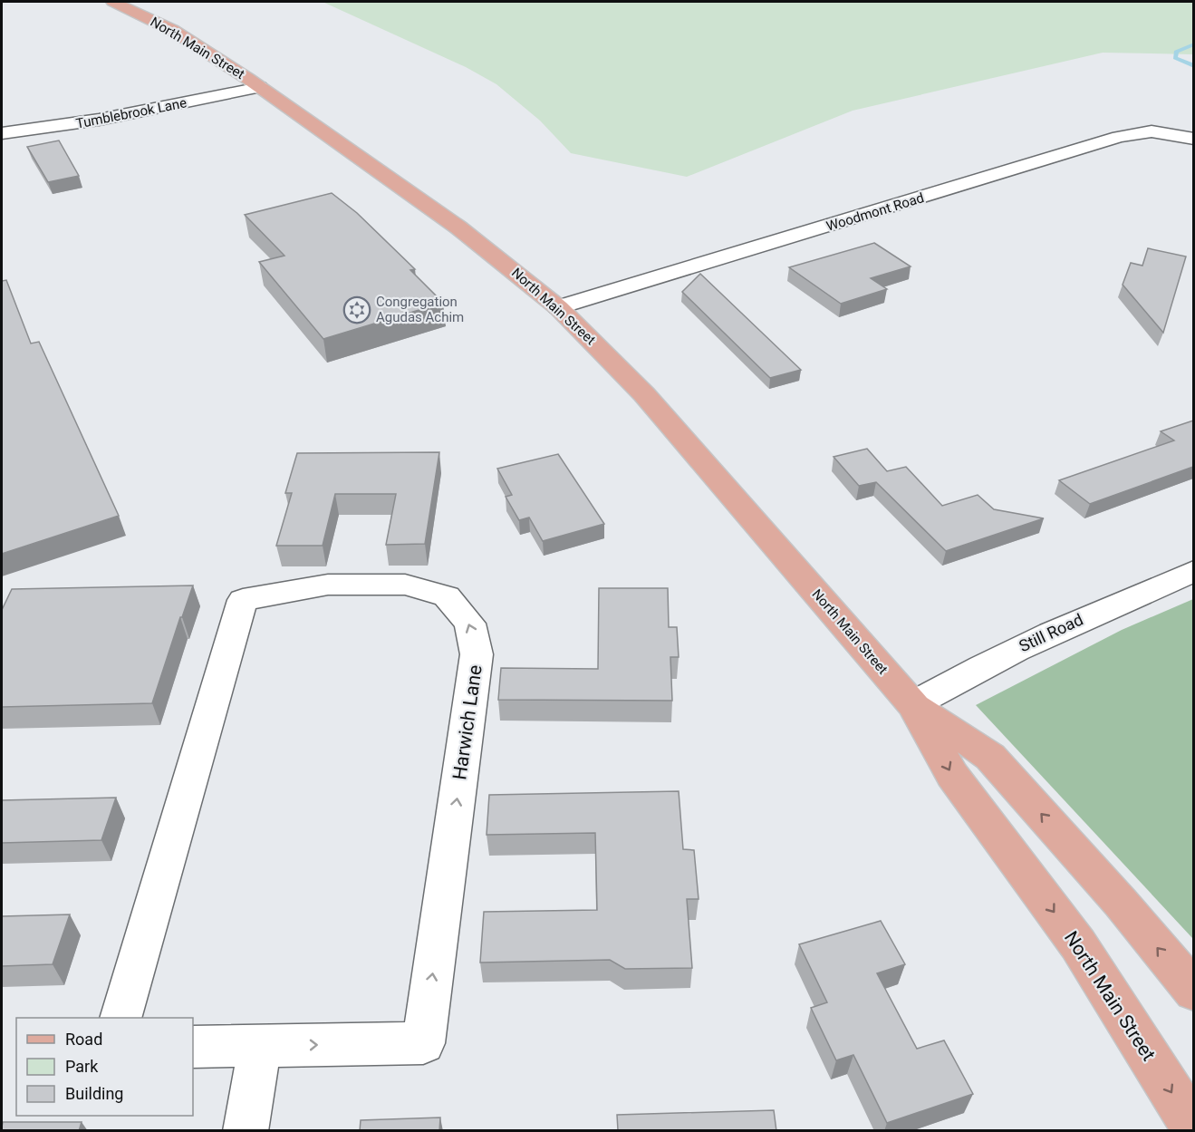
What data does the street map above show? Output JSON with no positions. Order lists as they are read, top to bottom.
{
  "streets": {
    "main road": ["North Main Street"],
    "street": [
      "Tumblebrook Lane",
      "Woodmont Road",
      "Still Road",
      "Harwich Lane"
    ]
  },
  "crossings": [
    ["North Main Street", "Tumblebrook Lane"],
    ["North Main Street", "Woodmont Road"],
    ["North Main Street", "Still Road"]
  ],
  "places": {
    "synagogue": ["Congregation Agudas Achim"]
  },
  "legend": ["Road", "Park", "Building"]
}
